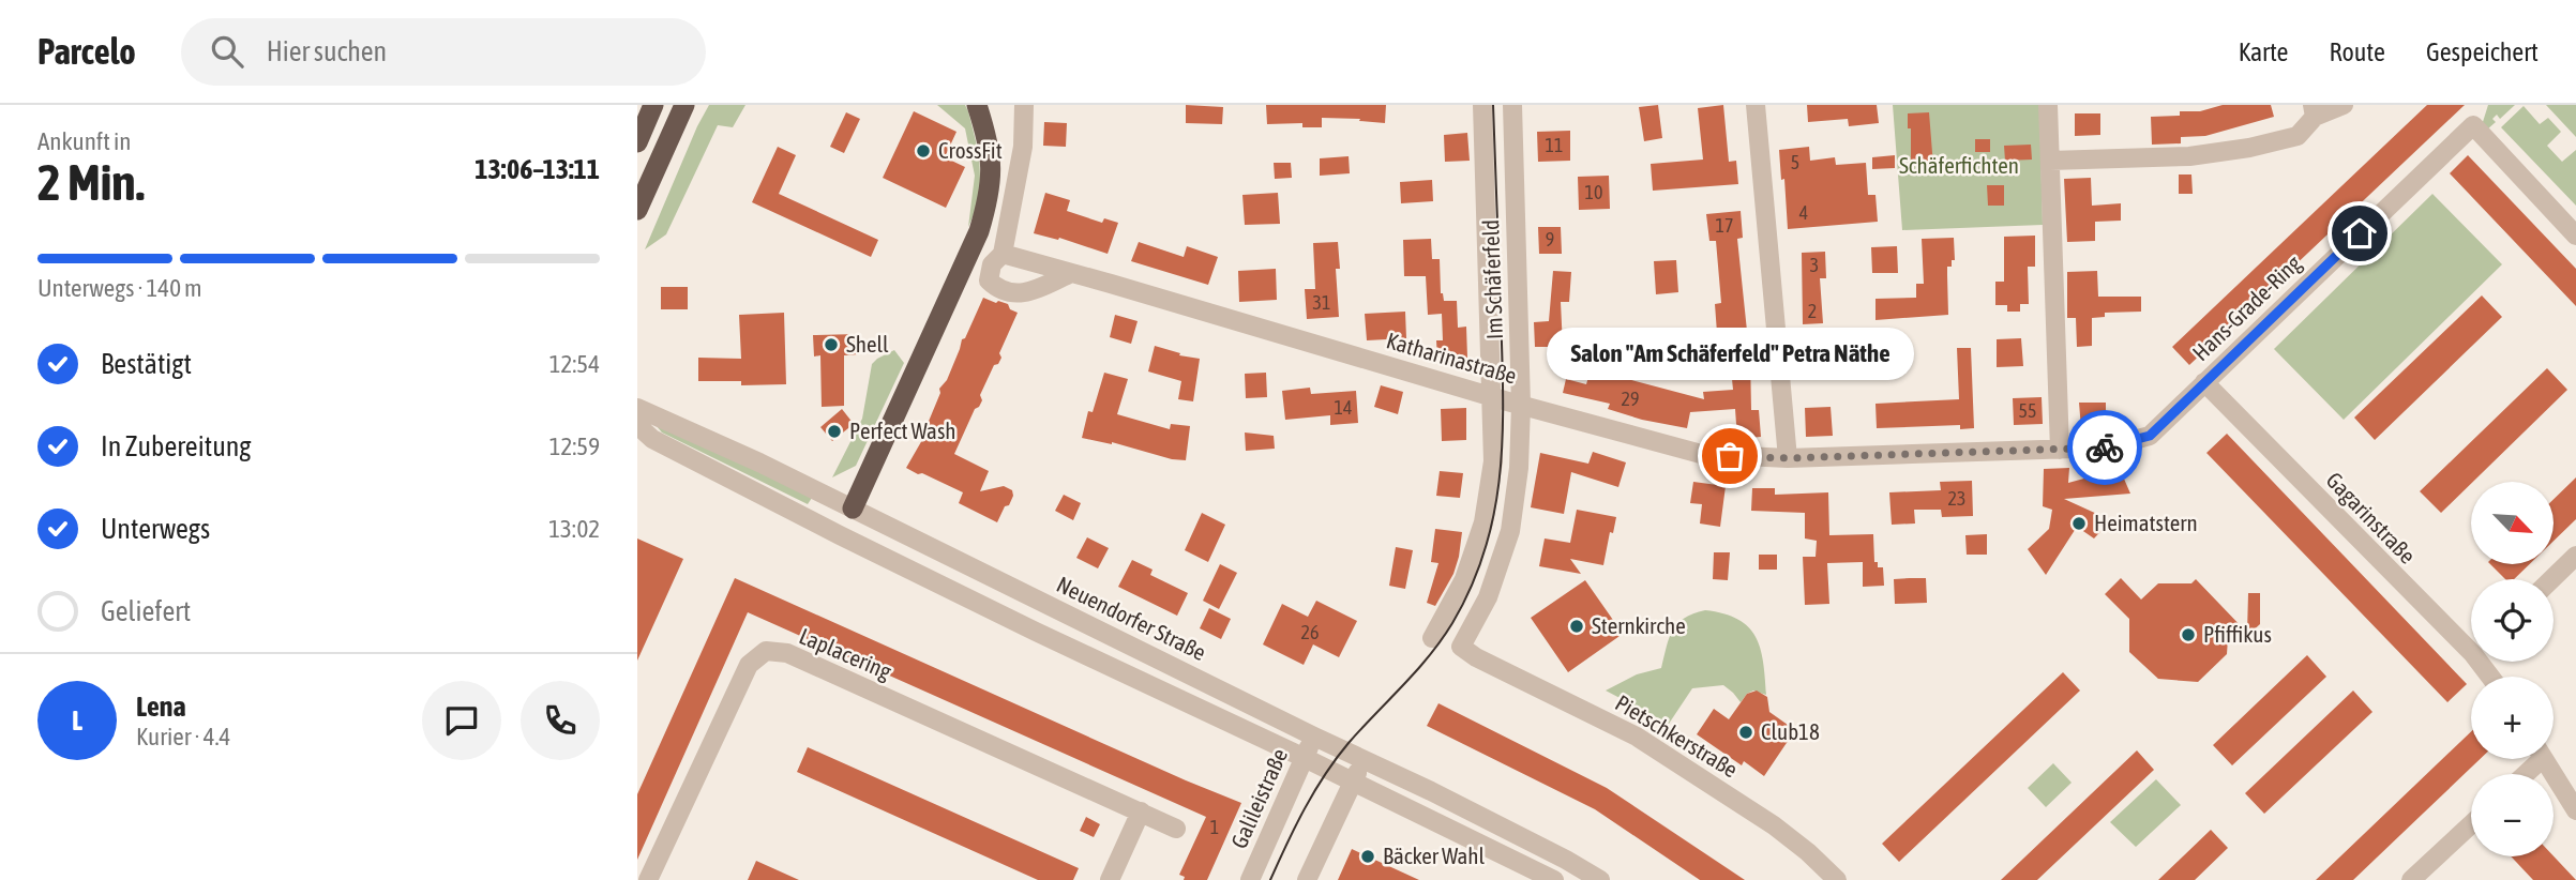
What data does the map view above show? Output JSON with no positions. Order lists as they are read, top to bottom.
{
  "streets": {
    "street": [
      "Im Schäferfeld",
      "Hans-Grade-Ring",
      "Katharinastraße",
      "Gagarinstraße",
      "Neuendorfer Straße",
      "Laplacering",
      "Pietschkerstraße",
      "Galileistraße"
    ]
  },
  "crossings": [
    ["Im Schäferfeld", "Katharinastraße"],
    ["Im Schäferfeld", "Pietschkerstraße"],
    ["Hans-Grade-Ring", "Katharinastraße"],
    ["Hans-Grade-Ring", "Gagarinstraße"],
    ["Katharinastraße", "Gagarinstraße"],
    ["Neuendorfer Straße", "Galileistraße"]
  ],
  "parks": ["Schäferfichten"],
  "places": [
    "CrossFit",
    "Shell",
    "Perfect Wash",
    "Salon \"Am Schäferfeld\" Petra Näthe",
    "Heimatstern",
    "Sternkirche",
    "Pfiffikus",
    "Club18",
    "Bäcker Wahl"
  ],
  "house_numbers": [
    "11",
    "5",
    "10",
    "4",
    "17",
    "9",
    "3",
    "31",
    "2",
    "29",
    "14",
    "55",
    "23",
    "26",
    "1"
  ],
  "north": "bottom right",
  "page": {
    "header": "Parcelo",
    "search": "Hier suchen",
    "nav": ["Karte", "Route", "Gespeichert"],
    "heading": ["2 Min.", "Ankunft in", "13:06–13:11"],
    "panel": ["Lena", "Kurier · 4.4"],
    "bar": "Unterwegs · 140 m",
    "list": [
      ["Bestätigt", "12:54"],
      ["In Zubereitung", "12:59"],
      ["Unterwegs", "13:02"],
      "Geliefert"
    ],
    "bubble": "Salon \"Am Schäferfeld\" Petra Näthe",
    "map_buttons": ["+", "−"],
    "round": "L"
  }
}
